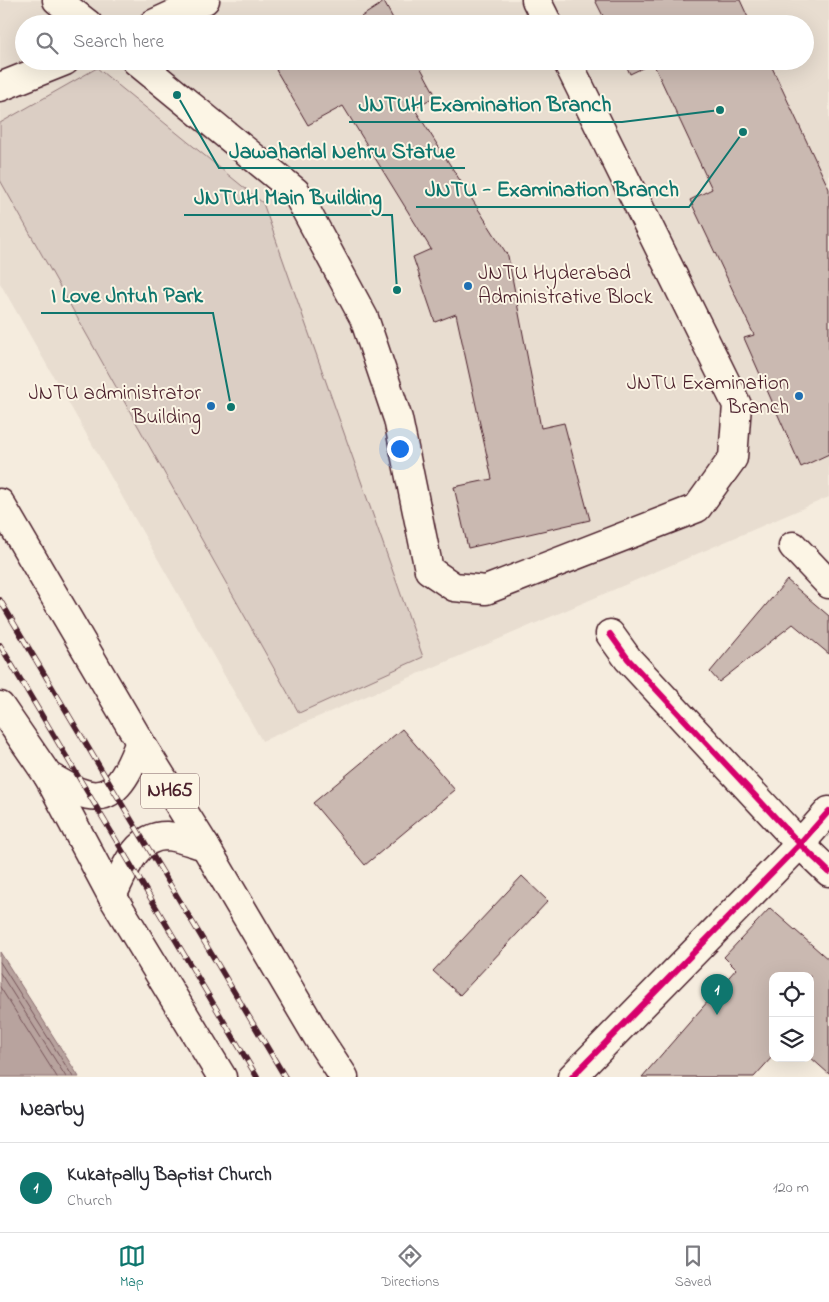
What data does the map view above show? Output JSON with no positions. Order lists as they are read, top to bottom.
{
  "streets": {
    "main road": ["NH65"]
  },
  "places": [
    "Jawaharlal Nehru Statue",
    "JNTUH Examination Branch",
    "JNTU - Examination Branch",
    "JNTU Hyderabad Administrative Block",
    "JNTUH Main Building",
    "JNTU Examination Branch",
    "JNTU administrator Building",
    "I Love Jntuh Park"
  ],
  "page": {
    "search": "Search here",
    "pins": "1",
    "heading": "Nearby",
    "list": [
      {
        "mark": "1",
        "name": "Kukatpally Baptist Church",
        "note": "Church",
        "value": "120 m"
      }
    ],
    "nav": ["Map", "Directions", "Saved"]
  }
}
